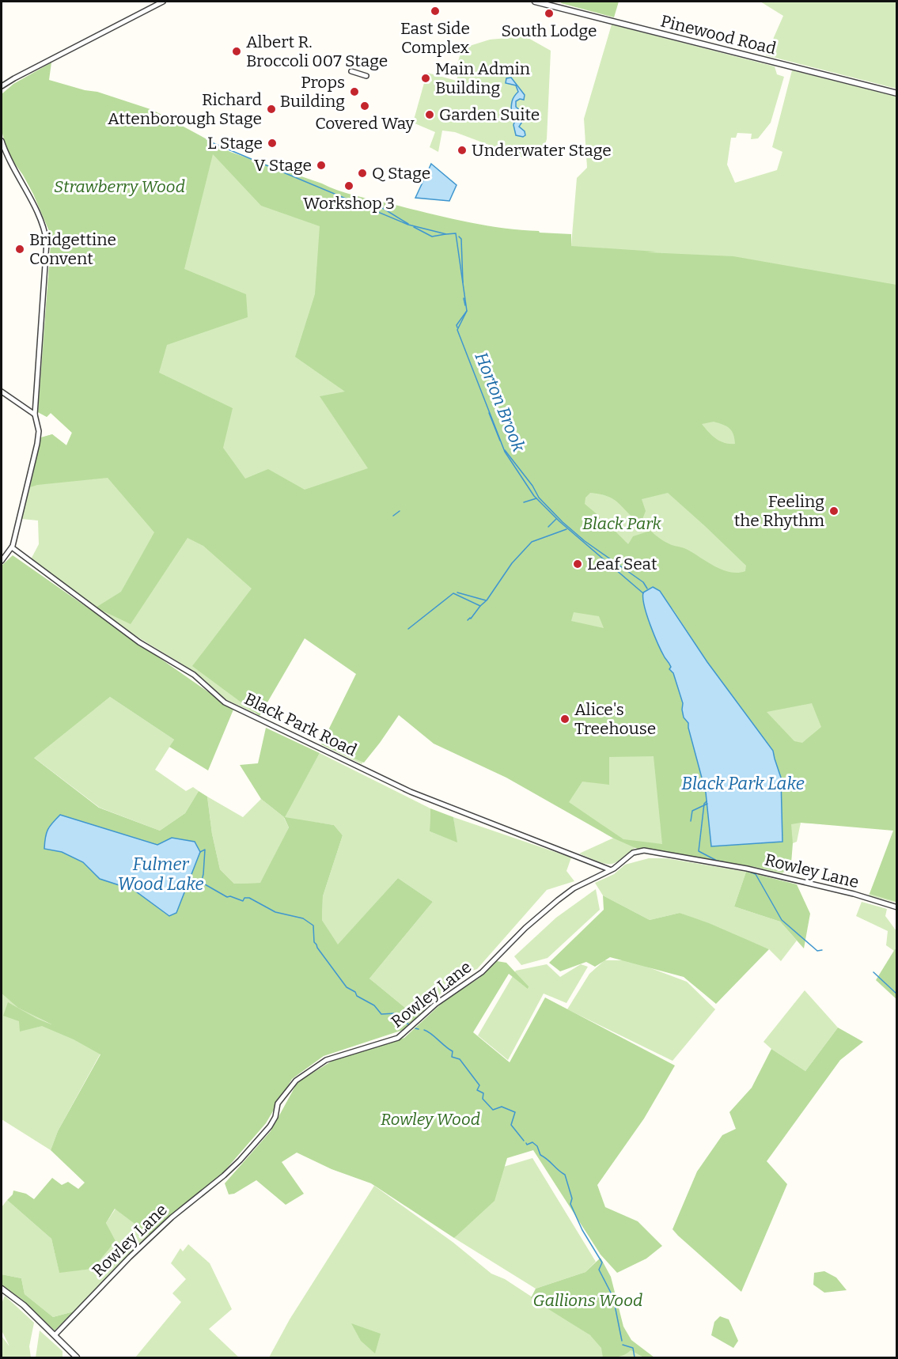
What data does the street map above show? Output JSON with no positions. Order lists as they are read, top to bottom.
{
  "streets": {
    "street": ["Pinewood Road", "Black Park Road", "Rowley Lane"]
  },
  "crossings": [
    ["Black Park Road", "Rowley Lane"]
  ],
  "water": ["Horton Brook", "Black Park Lake", "Fulmer Wood Lake"],
  "parks": [
    "Strawberry Wood",
    "Black Park",
    "Rowley Wood",
    "Gallions Wood"
  ],
  "places": [
    "East Side Complex",
    "South Lodge",
    "Albert R. Broccoli 007 Stage",
    "Main Admin Building",
    "Props Building",
    "Covered Way",
    "Richard Attenborough Stage",
    "Garden Suite",
    "L Stage",
    "Underwater Stage",
    "V Stage",
    "Q Stage",
    "Workshop 3",
    "Bridgettine Convent",
    "Feeling the Rhythm",
    "Leaf Seat",
    "Alice's Treehouse"
  ]
}
